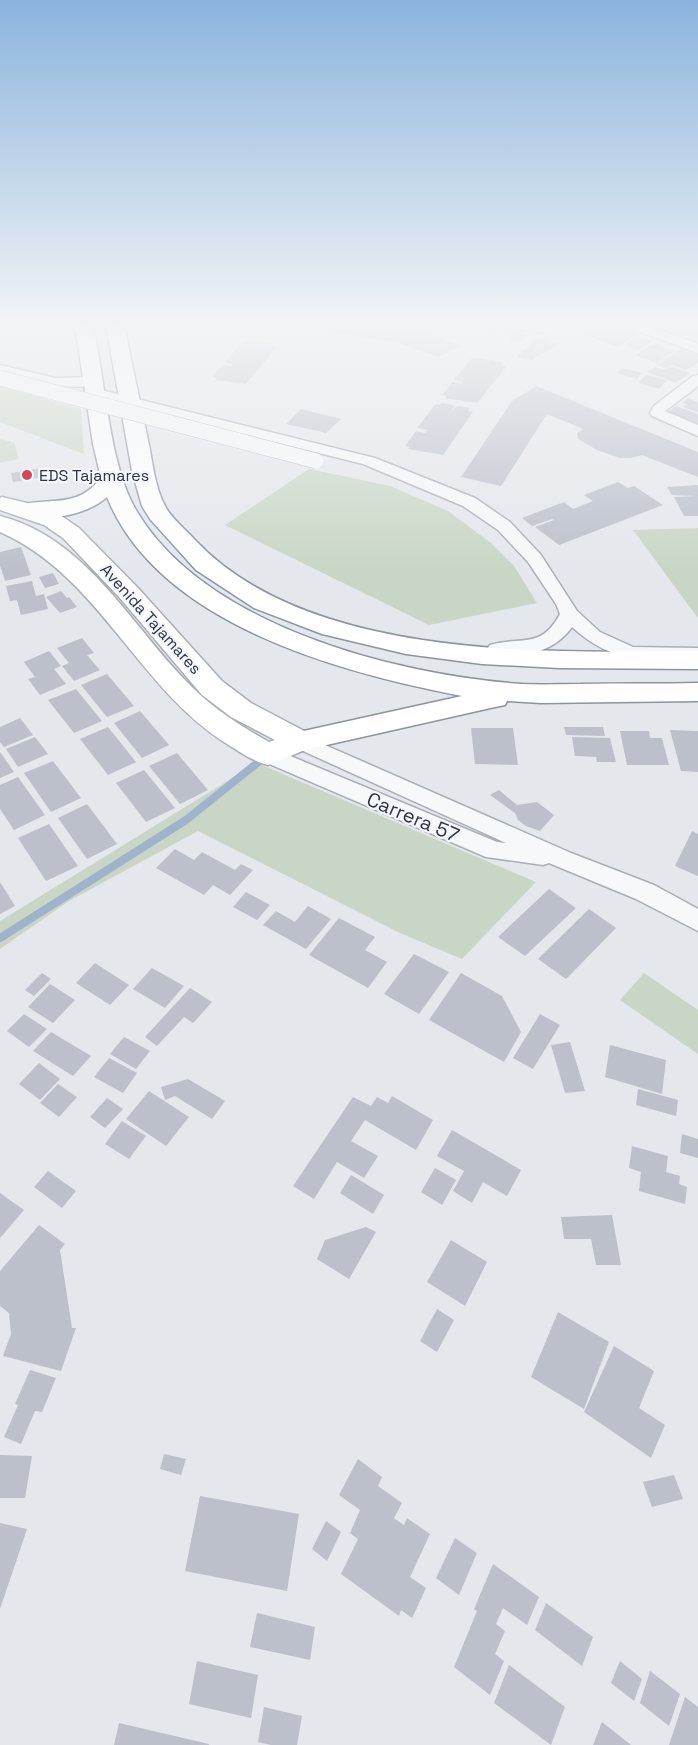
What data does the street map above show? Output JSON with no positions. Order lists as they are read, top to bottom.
{
  "streets": {
    "main road": ["Avenida Tajamares"],
    "street": ["Carrera 57"]
  },
  "crossings": [
    ["Avenida Tajamares", "Carrera 57"]
  ],
  "places": ["EDS Tajamares"]
}
